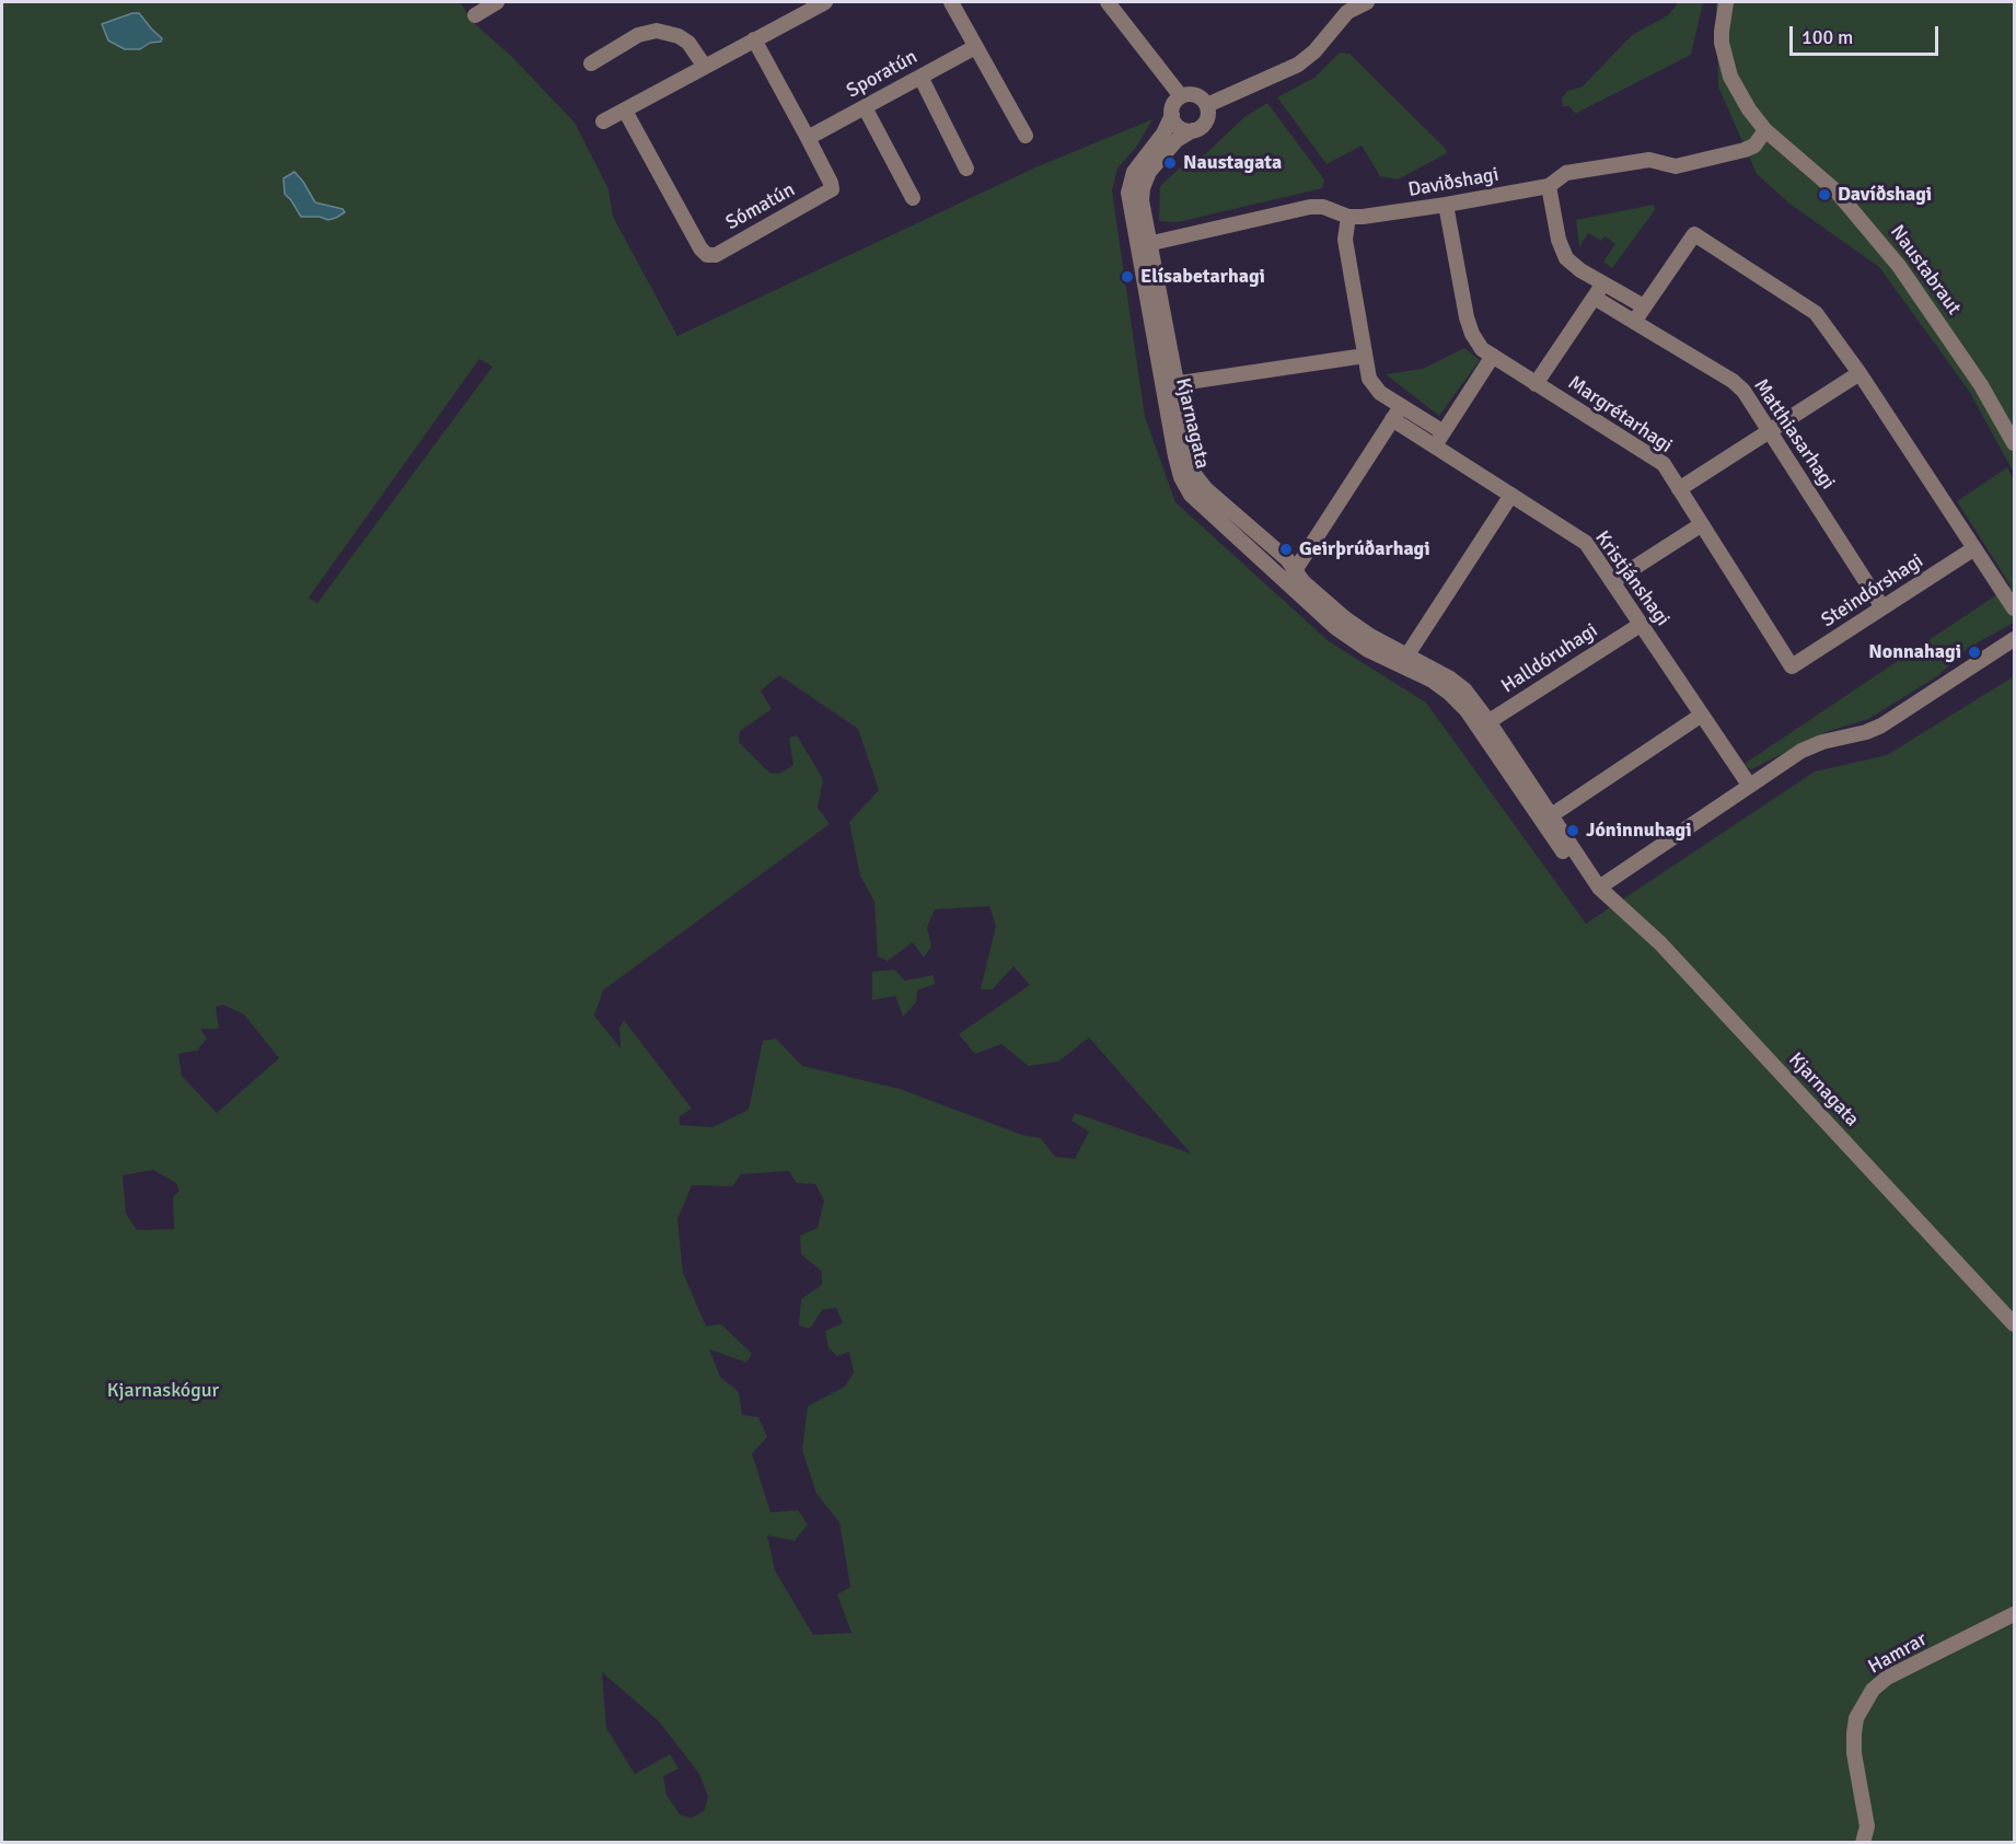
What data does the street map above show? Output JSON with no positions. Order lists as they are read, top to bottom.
{
  "streets": {
    "street": [
      "Sporatún",
      "Daviðshagi",
      "Sómatún",
      "Naustabraut",
      "Margrétarhagi",
      "Kjarnagata",
      "Matthiasarhagi",
      "Kristjánshagi",
      "Steindórshagi",
      "Halldóruhagi",
      "Hamrar"
    ]
  },
  "crossings": [
    ["Sporatún", "Sómatún"],
    ["Daviðshagi", "Naustabraut"],
    ["Daviðshagi", "Margrétarhagi"],
    ["Daviðshagi", "Kjarnagata"],
    ["Margrétarhagi", "Steindórshagi"],
    ["Kjarnagata", "Halldóruhagi"],
    ["Matthiasarhagi", "Steindórshagi"],
    ["Kristjánshagi", "Halldóruhagi"]
  ],
  "parks": ["Kjarnaskógur"],
  "places": [
    "Naustagata",
    "Davíðshagi",
    "Elísabetarhagi",
    "Geirþrúðarhagi",
    "Nonnahagi",
    "Jóninnuhagi"
  ],
  "scale_bar": "100 m"
}
